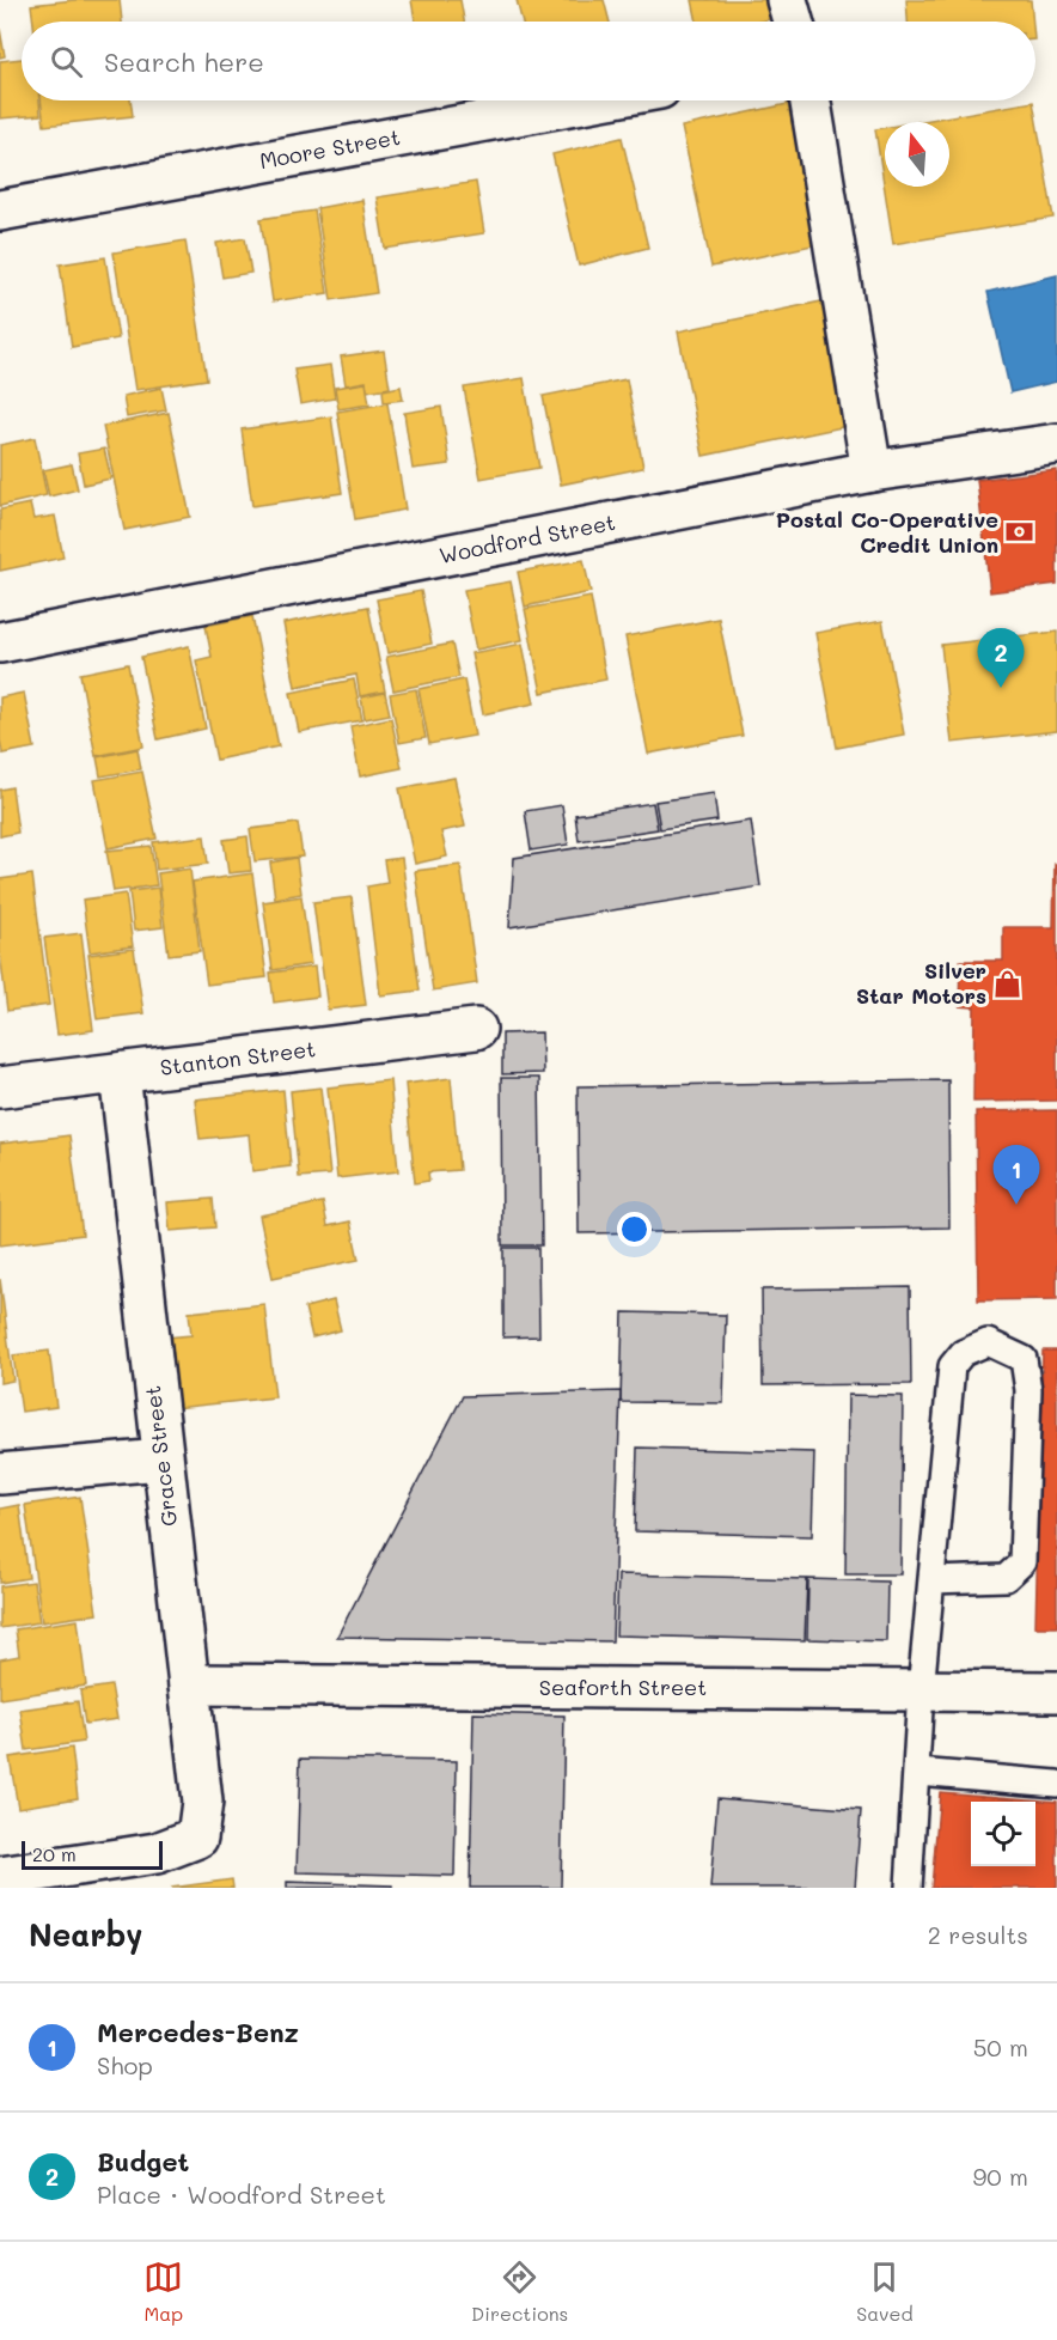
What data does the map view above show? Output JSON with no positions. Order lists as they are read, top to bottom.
{
  "streets": {
    "street": [
      "Moore Street",
      "Woodford Street",
      "Stanton Street",
      "Grace Street",
      "Seaforth Street"
    ]
  },
  "crossings": [
    ["Stanton Street", "Grace Street"],
    ["Grace Street", "Seaforth Street"]
  ],
  "places": {
    "bank": ["Postal Co-Operative Credit Union"],
    "shop": ["Silver Star Motors"]
  },
  "scale_bar": "20 m",
  "north": "top",
  "page": {
    "search": "Search here",
    "pins": ["2", "1"],
    "scale": "20 m",
    "heading": ["Nearby", "2 results"],
    "list": [
      {
        "mark": "1",
        "name": "Mercedes-Benz",
        "note": "Shop",
        "value": "50 m"
      },
      {
        "mark": "2",
        "name": "Budget",
        "note": "Place · Woodford Street",
        "value": "90 m"
      }
    ],
    "nav": ["Map", "Directions", "Saved"]
  }
}
